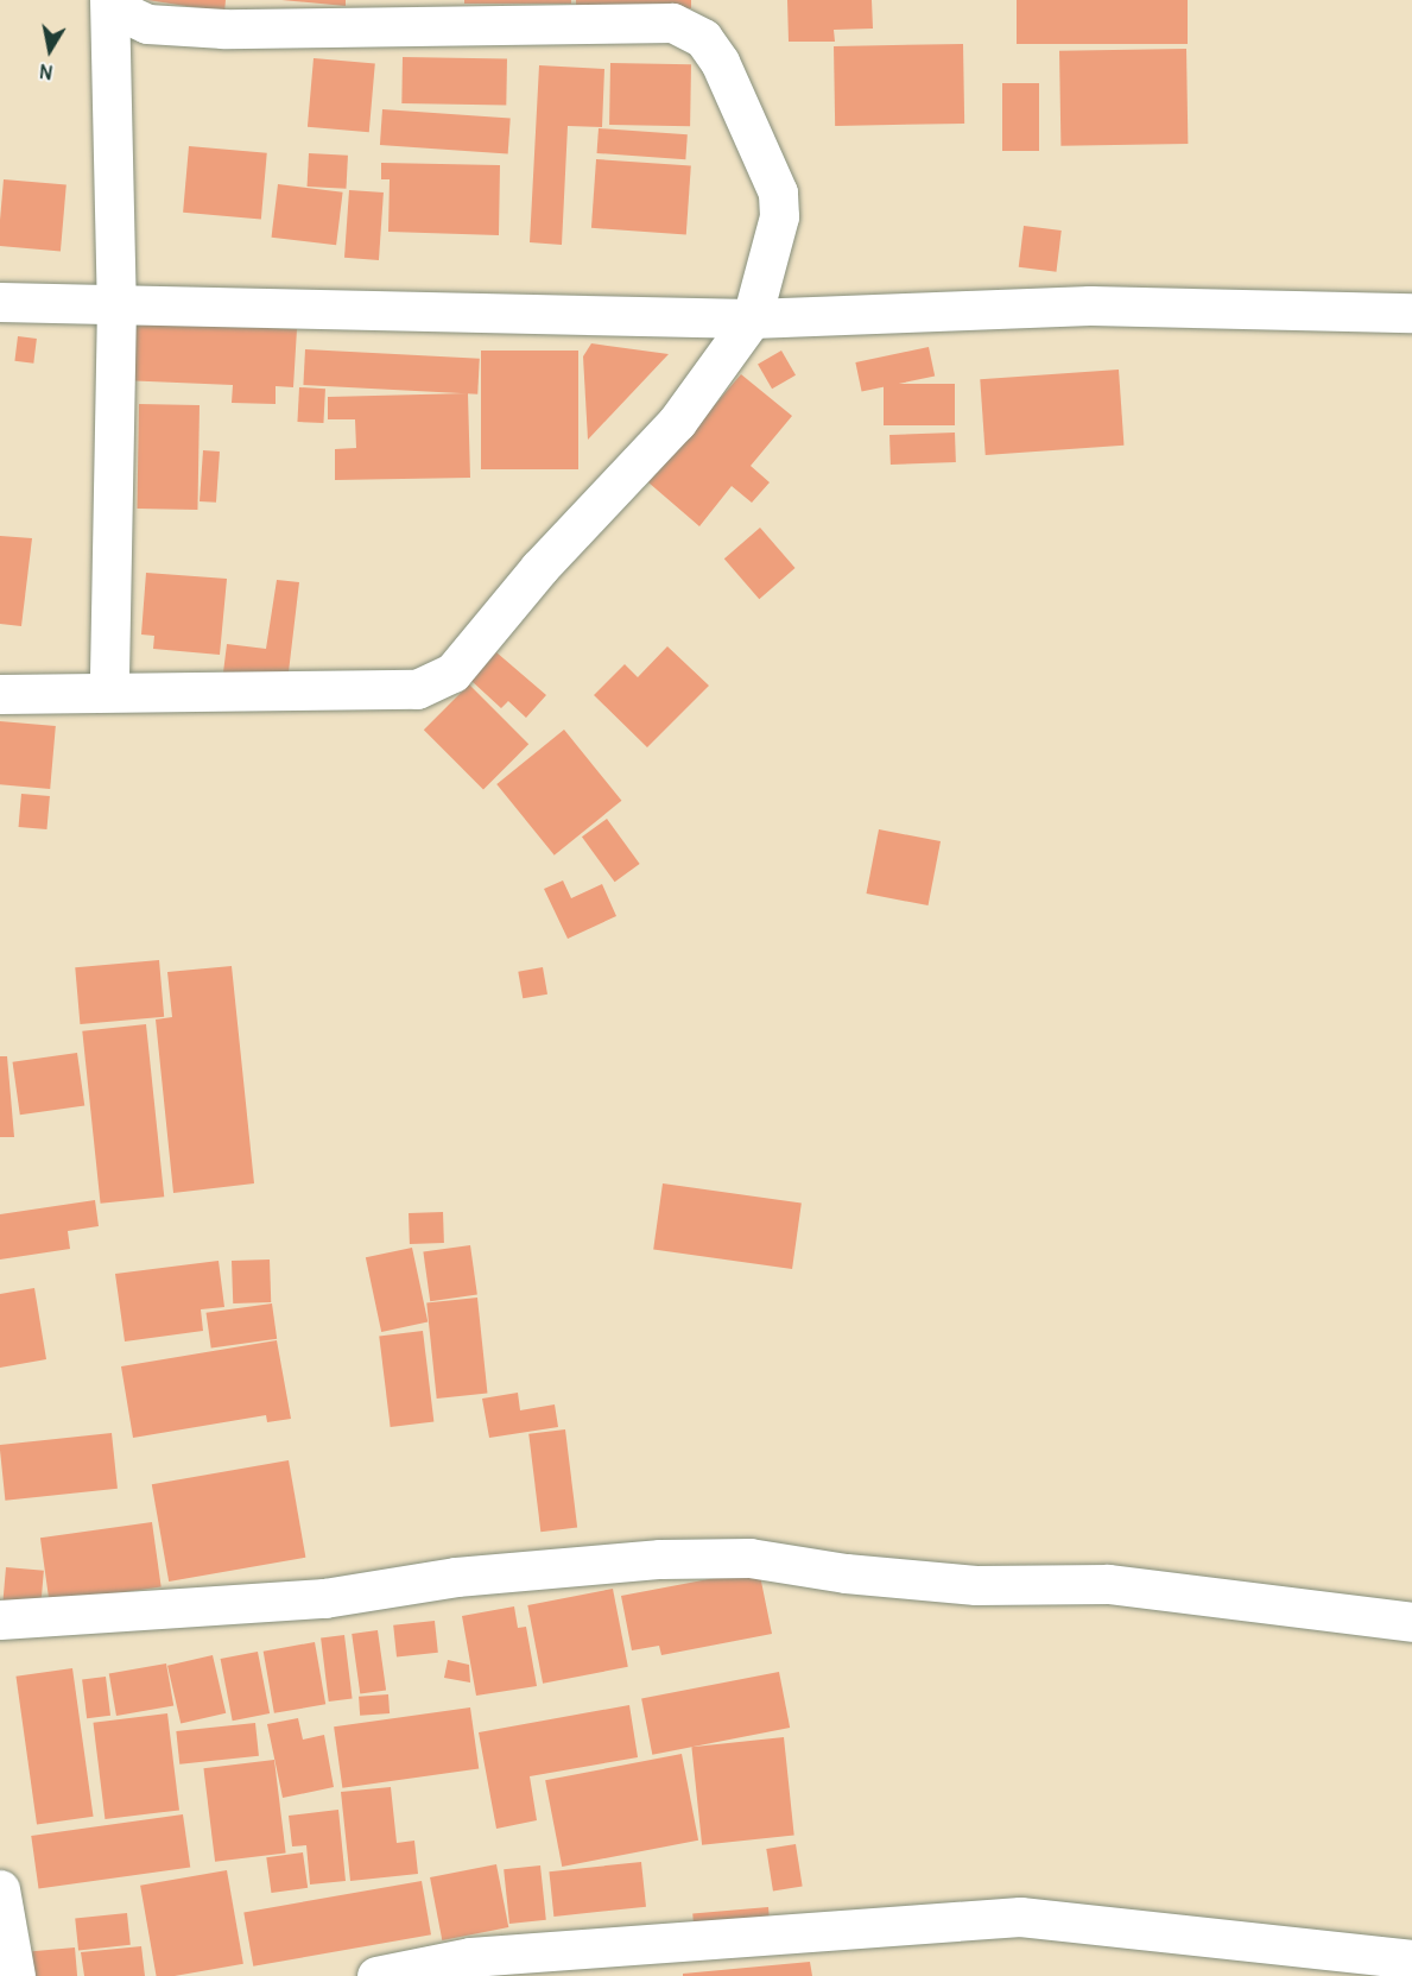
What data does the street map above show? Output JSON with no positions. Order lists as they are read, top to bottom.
{
  "north": "bottom"
}
